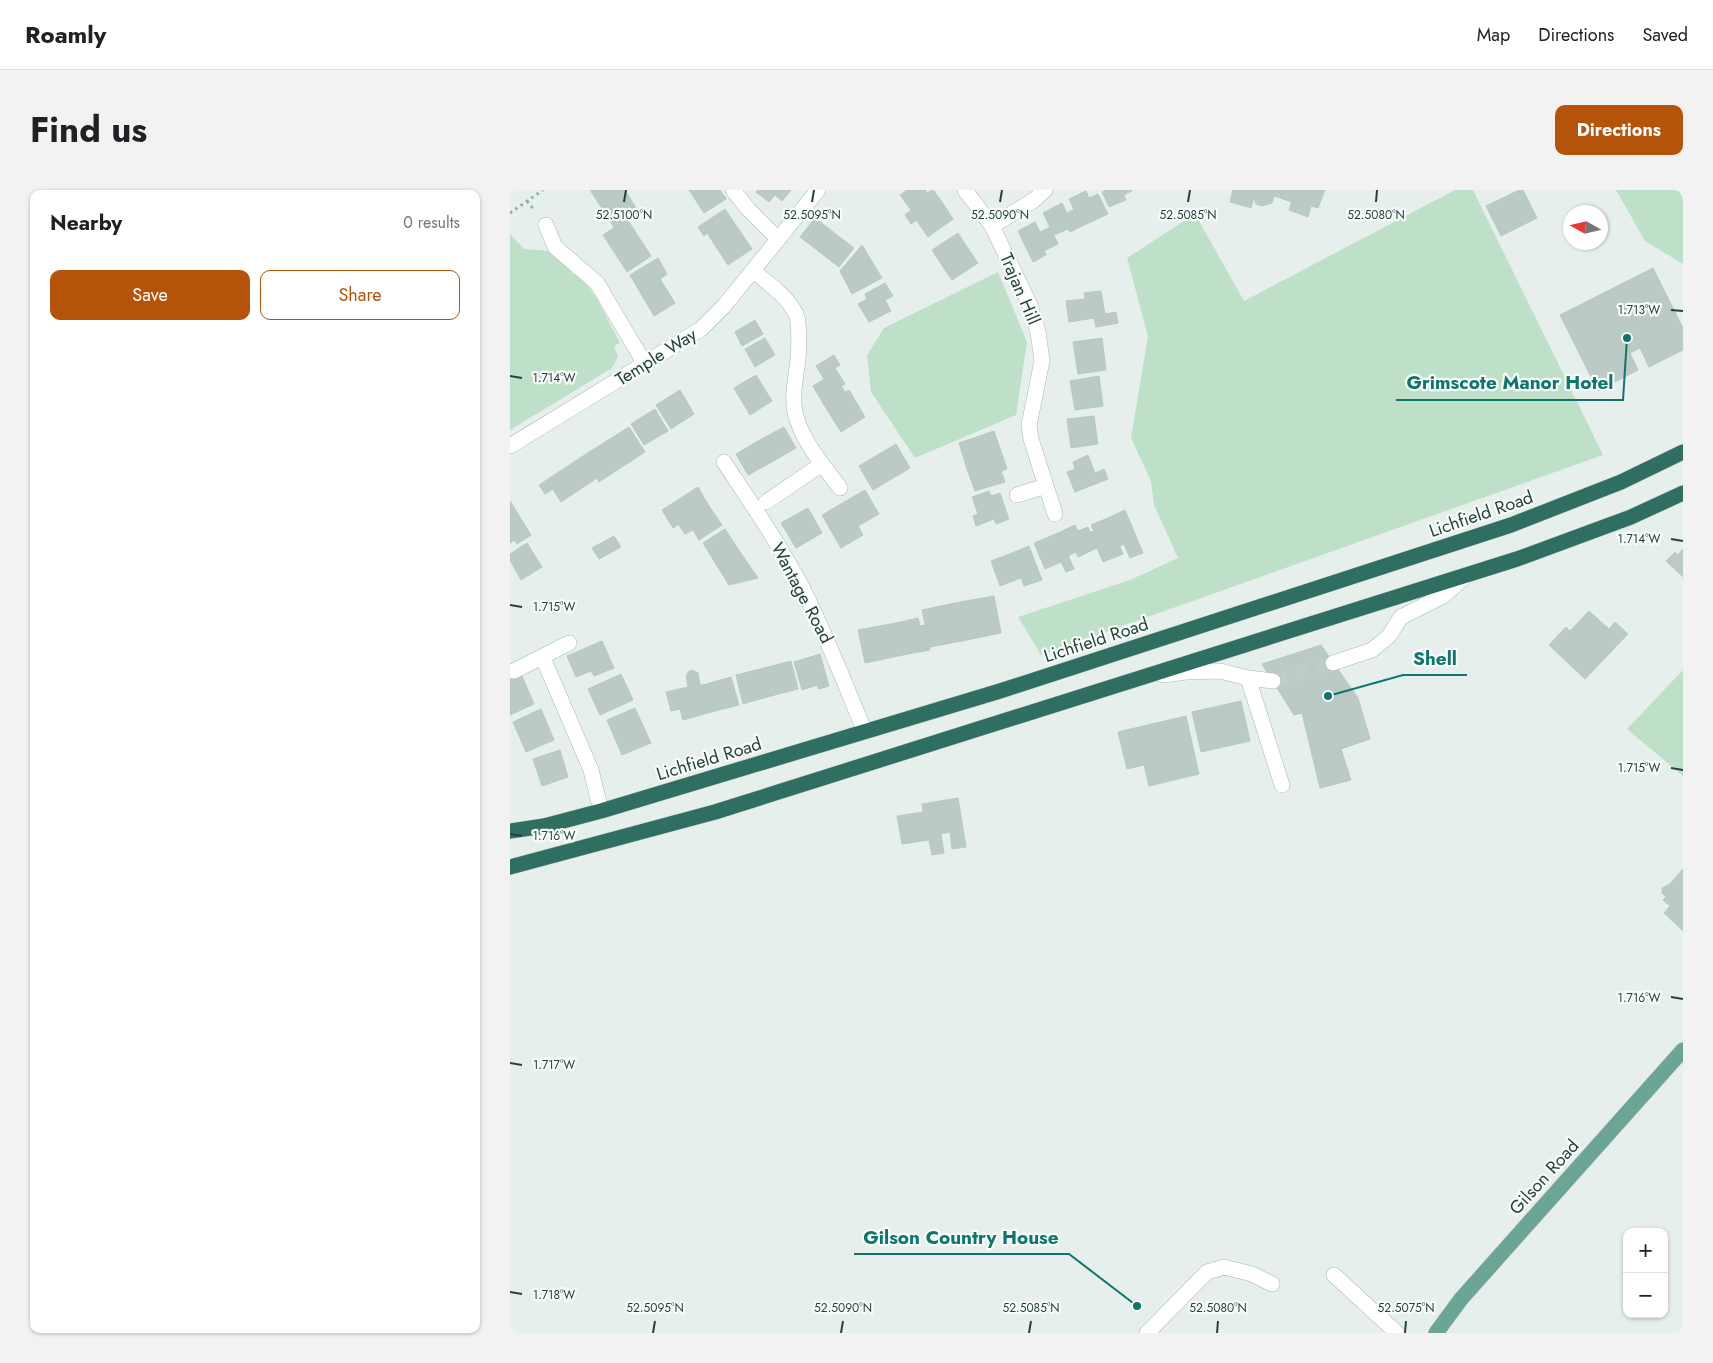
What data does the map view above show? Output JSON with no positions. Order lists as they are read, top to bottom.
{
  "streets": {
    "highway": ["Lichfield Road"],
    "main road": ["Gilson Road"],
    "street": ["Trajan Hill", "Temple Way", "Wantage Road"]
  },
  "crossings": [
    ["Lichfield Road", "Wantage Road"]
  ],
  "places": ["Grimscote Manor Hotel", "Shell", "Gilson Country House"],
  "north": "left",
  "page": {
    "header": "Roamly",
    "nav": ["Map", "Directions", "Saved"],
    "title": "Find us",
    "buttons": [
      "Directions",
      ["Save", "Share"]
    ],
    "heading": ["Nearby", "0 results"],
    "map_buttons": ["+", "−"]
  },
  "coordinates": [
    "52.5100°N",
    "52.5095°N",
    "52.5090°N",
    "52.5085°N",
    "52.5080°N",
    "1.713°W",
    "1.714°W",
    "1.715°W",
    "1.716°W",
    "1.717°W",
    "1.718°W",
    "52.5075°N"
  ]
}
